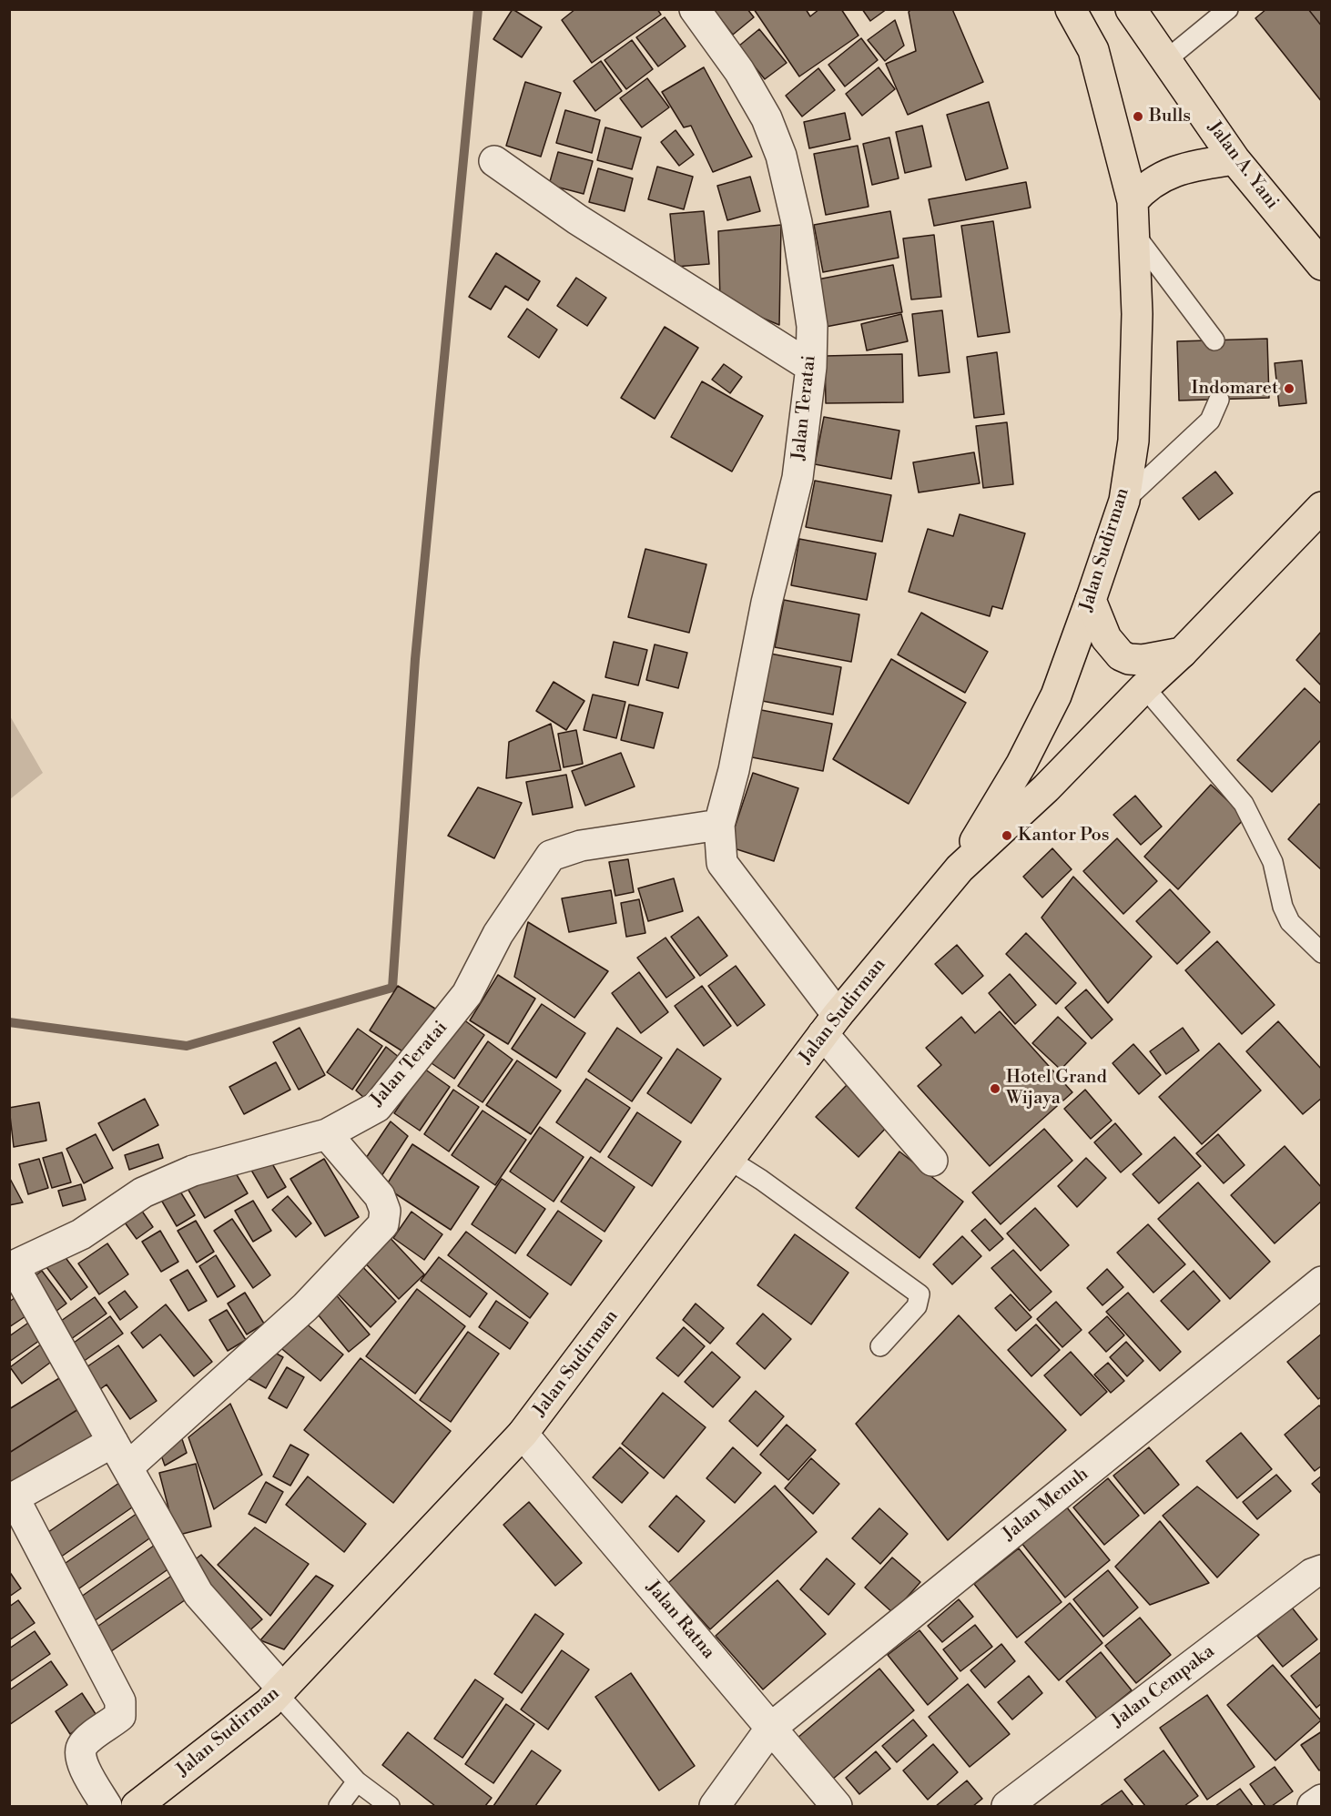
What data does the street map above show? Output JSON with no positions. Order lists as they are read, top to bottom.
{
  "streets": {
    "main road": ["Jalan A. Yani", "Jalan Sudirman"],
    "street": [
      "Jalan Teratai",
      "Jalan Menuh",
      "Jalan Ratna",
      "Jalan Cempaka"
    ]
  },
  "crossings": [
    ["Jalan Teratai", "Jalan Sudirman"],
    ["Jalan Sudirman", "Jalan Ratna"],
    ["Jalan Menuh", "Jalan Ratna"]
  ],
  "places": [
    "Bulls",
    "Indomaret",
    "Kantor Pos",
    "Hotel Grand Wijaya"
  ]
}
